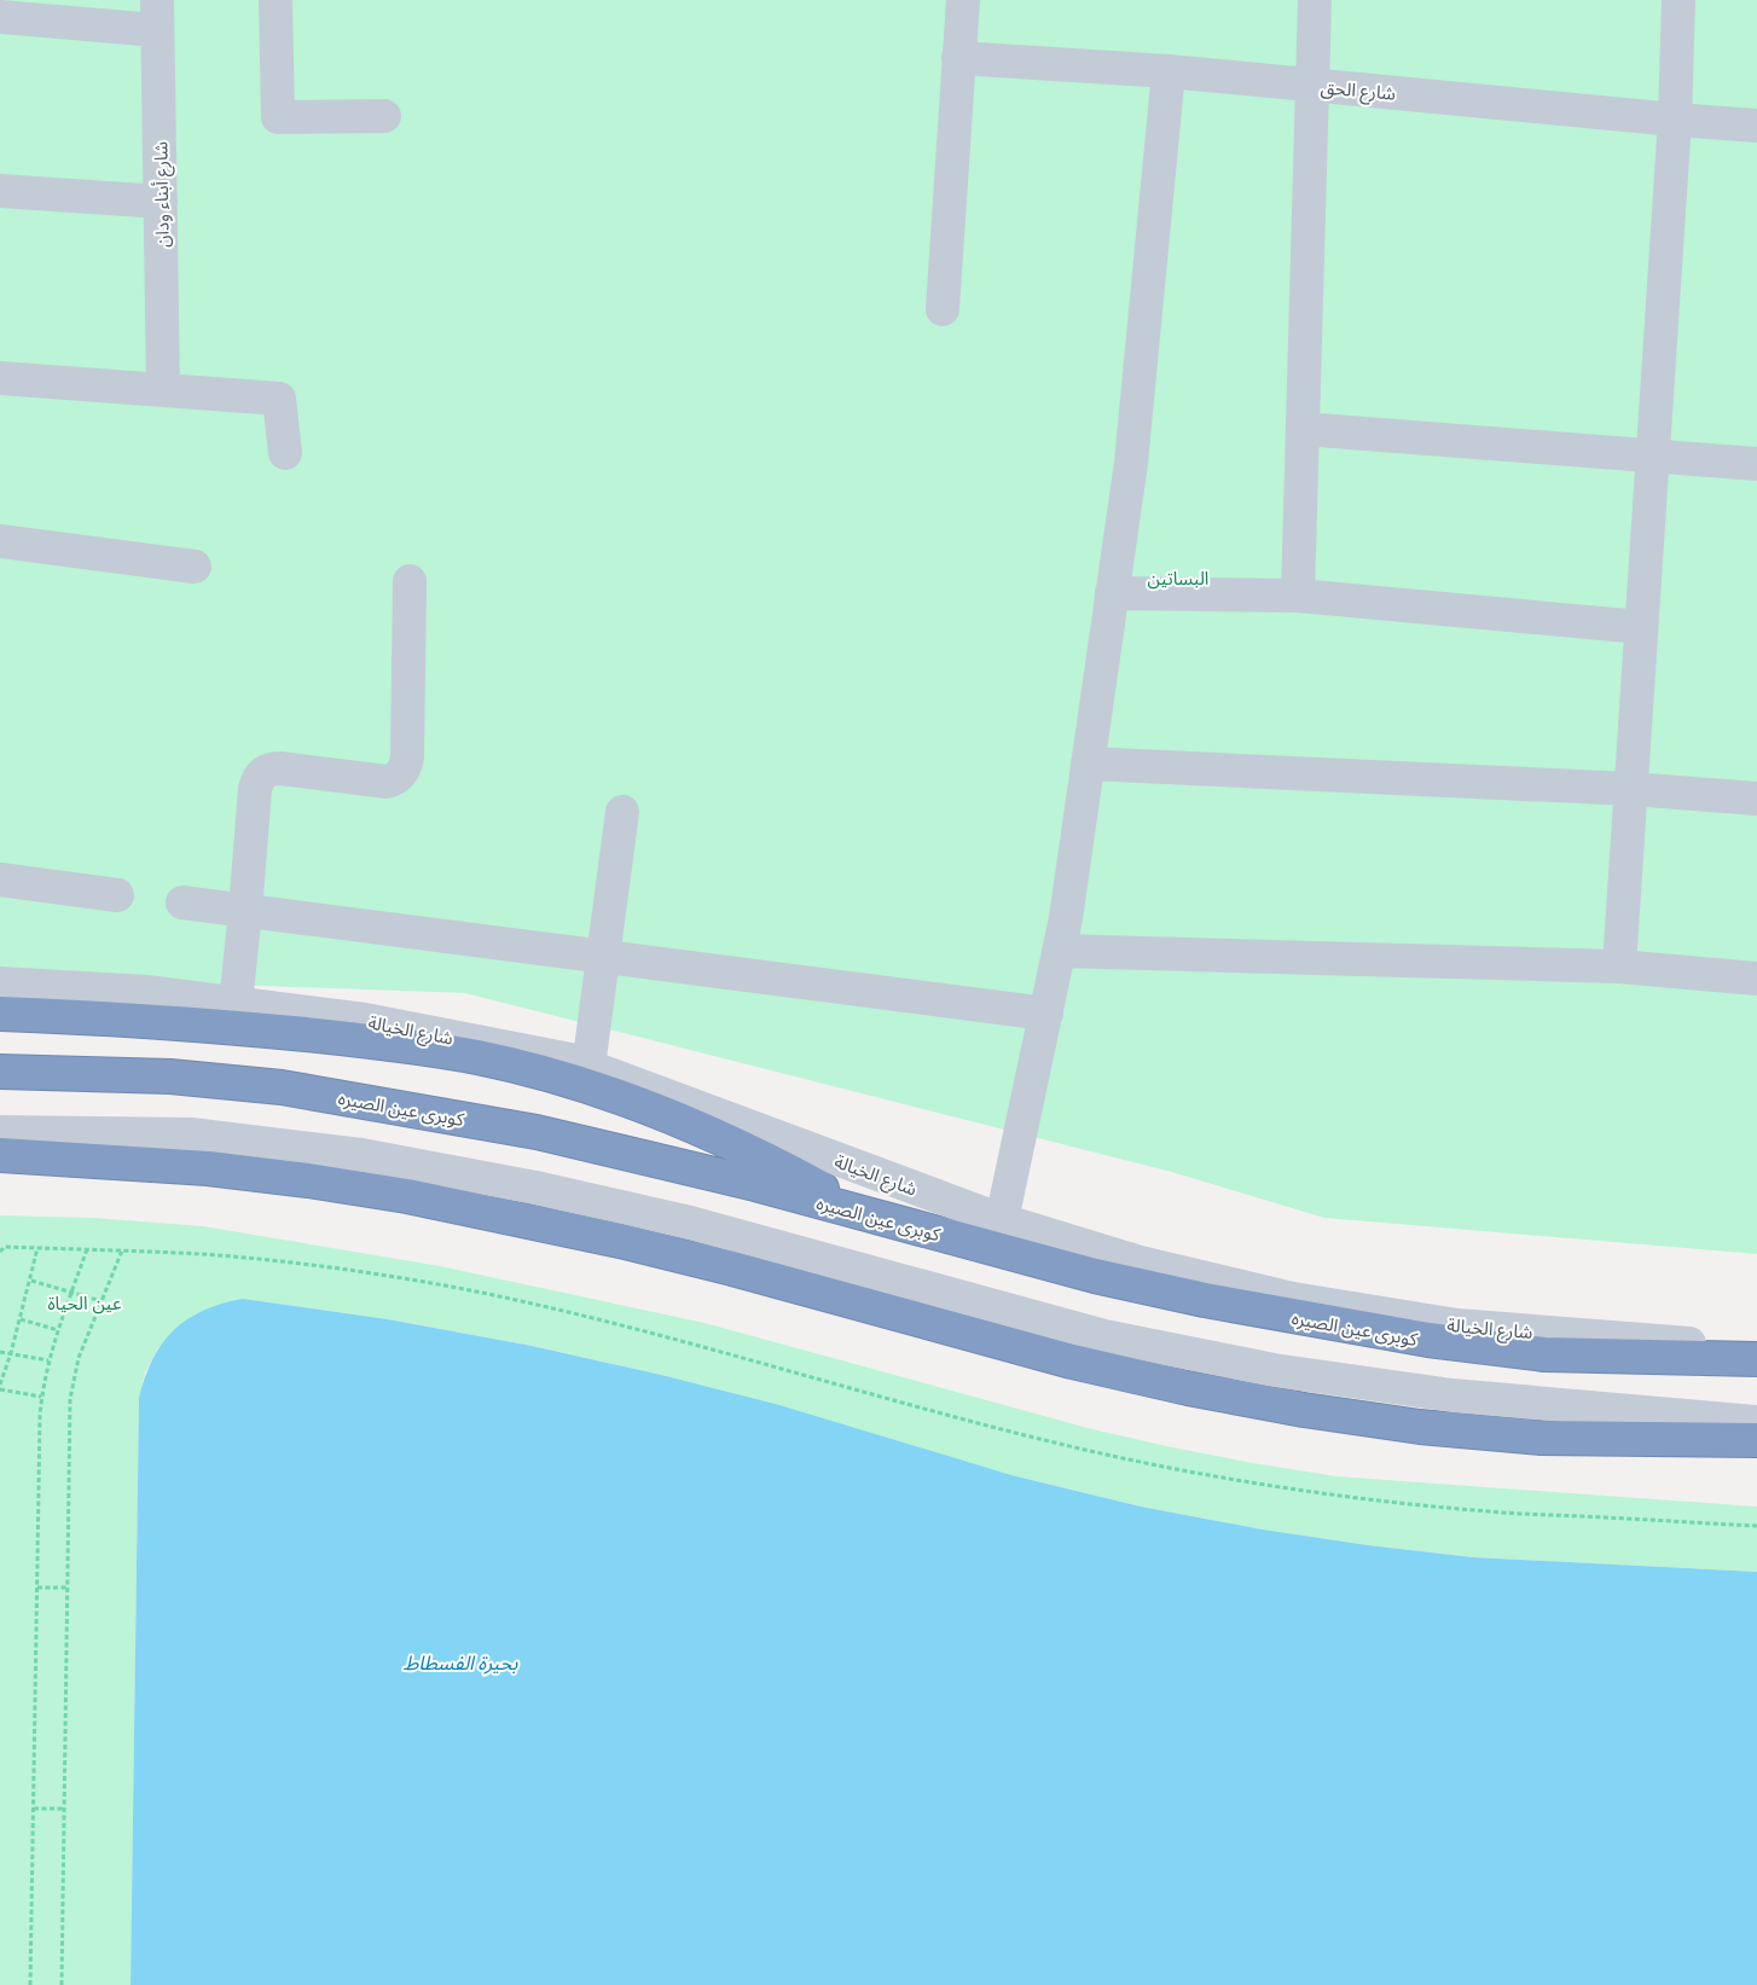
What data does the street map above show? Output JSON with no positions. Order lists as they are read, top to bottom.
{
  "streets": {
    "highway": ["كوبرى عين الصيره"],
    "street": ["شارع الحق", "شارع أبناء ودان", "شارع الخيالة"]
  },
  "water": ["بحيرة الفسطاط"],
  "parks": ["البساتين", "عين الحياة"]
}
